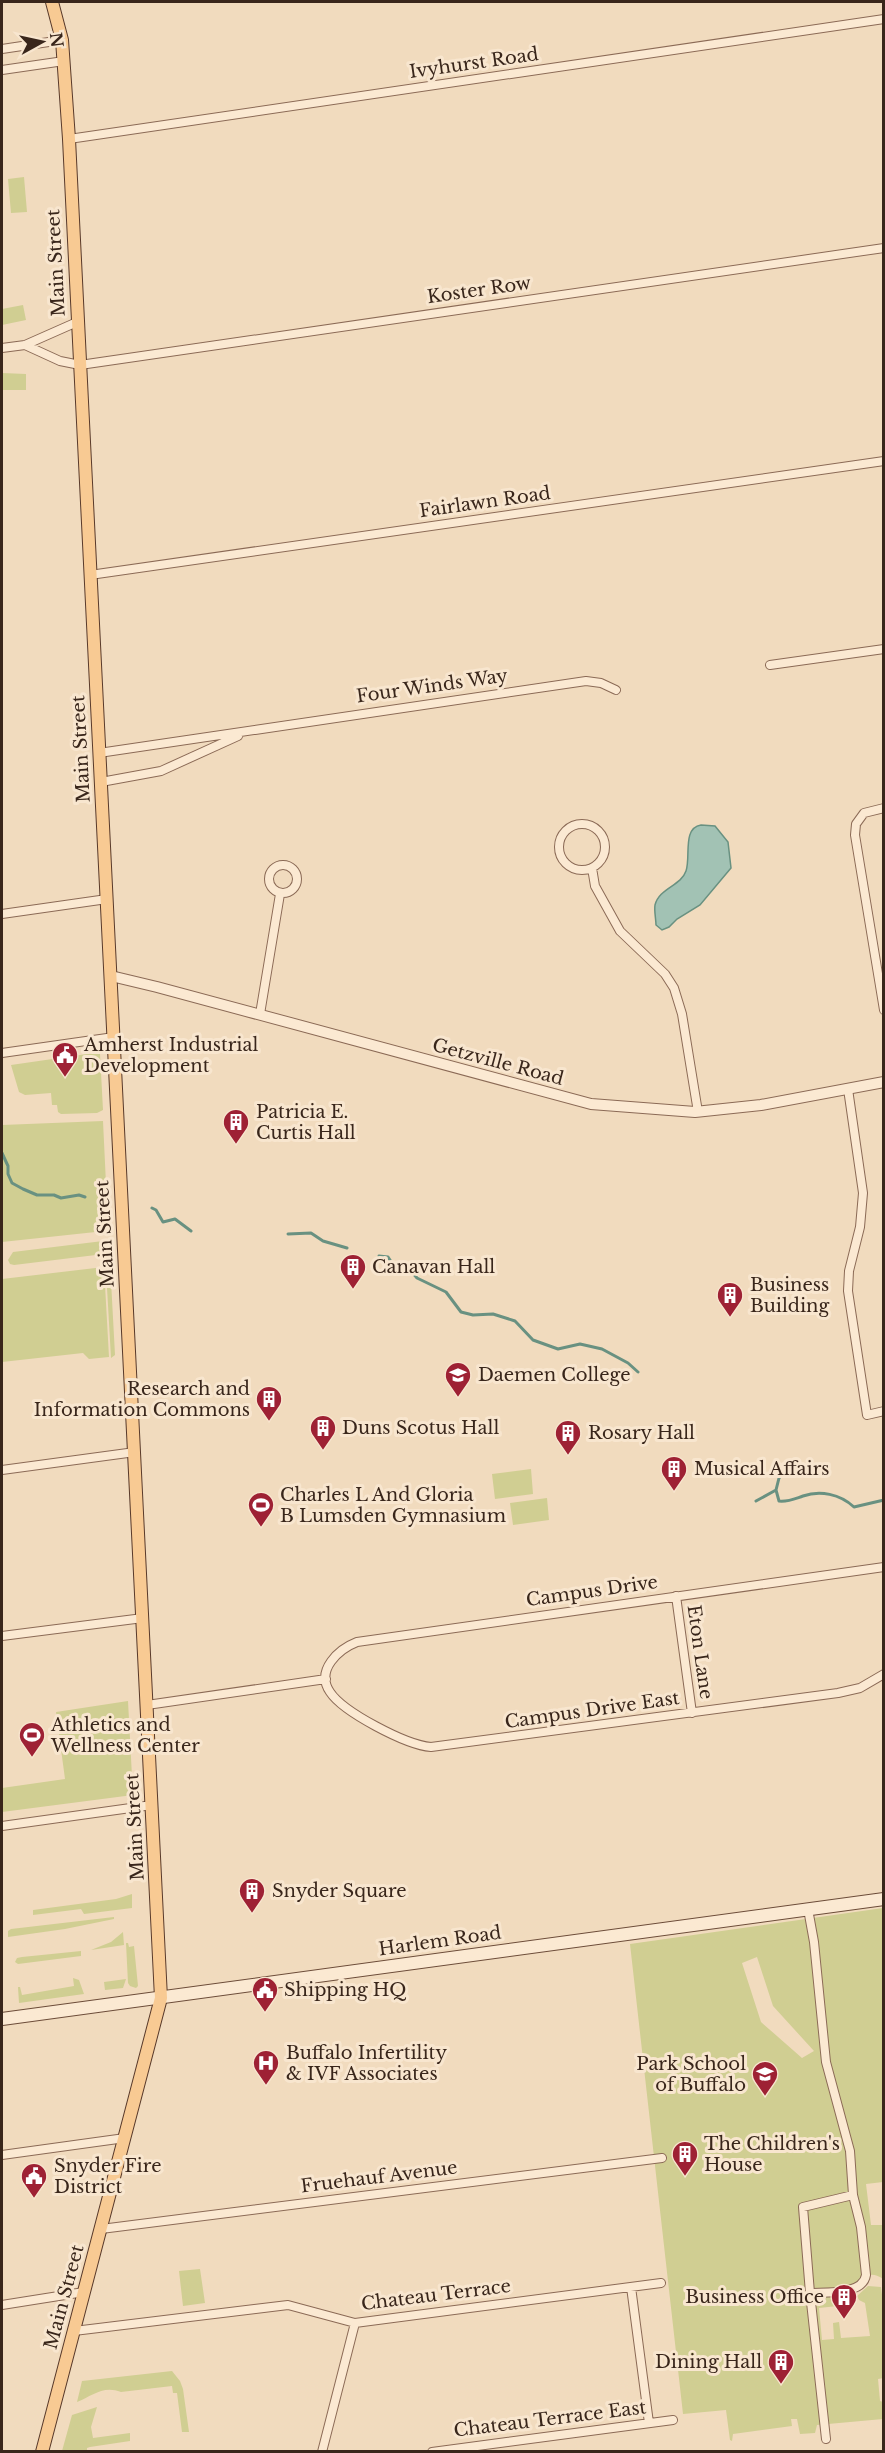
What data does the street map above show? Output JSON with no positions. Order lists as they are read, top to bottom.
{
  "streets": {
    "main road": ["Main Street", "Harlem Road"],
    "street": [
      "Ivyhurst Road",
      "Koster Row",
      "Fairlawn Road",
      "Four Winds Way",
      "Getzville Road",
      "Campus Drive",
      "Eton Lane",
      "Campus Drive East",
      "Fruehauf Avenue",
      "Chateau Terrace",
      "Chateau Terrace East"
    ]
  },
  "crossings": [
    ["Ivyhurst Road", "Main Street"],
    ["Main Street", "Koster Row"],
    ["Main Street", "Fairlawn Road"],
    ["Main Street", "Four Winds Way"],
    ["Main Street", "Getzville Road"],
    ["Main Street", "Harlem Road"],
    ["Main Street", "Fruehauf Avenue"],
    ["Main Street", "Chateau Terrace"],
    ["Campus Drive", "Eton Lane"],
    ["Campus Drive", "Campus Drive East"],
    ["Eton Lane", "Campus Drive East"]
  ],
  "places": {
    "public building": ["Amherst Industrial Development", "Shipping HQ", "Snyder Fire District"],
    "building": [
      "Patricia E. Curtis Hall",
      "Canavan Hall",
      "Business Building",
      "Research and Information Commons",
      "Duns Scotus Hall",
      "Rosary Hall",
      "Musical Affairs",
      "Snyder Square",
      "The Children's House",
      "Business Office",
      "Dining Hall"
    ],
    "school or university": ["Daemen College", "Park School of Buffalo"],
    "sports": ["Charles L And Gloria B Lumsden Gymnasium", "Athletics and Wellness Center"],
    "hospital": ["Buffalo Infertility & IVF Associates"]
  },
  "north": "right"
}
